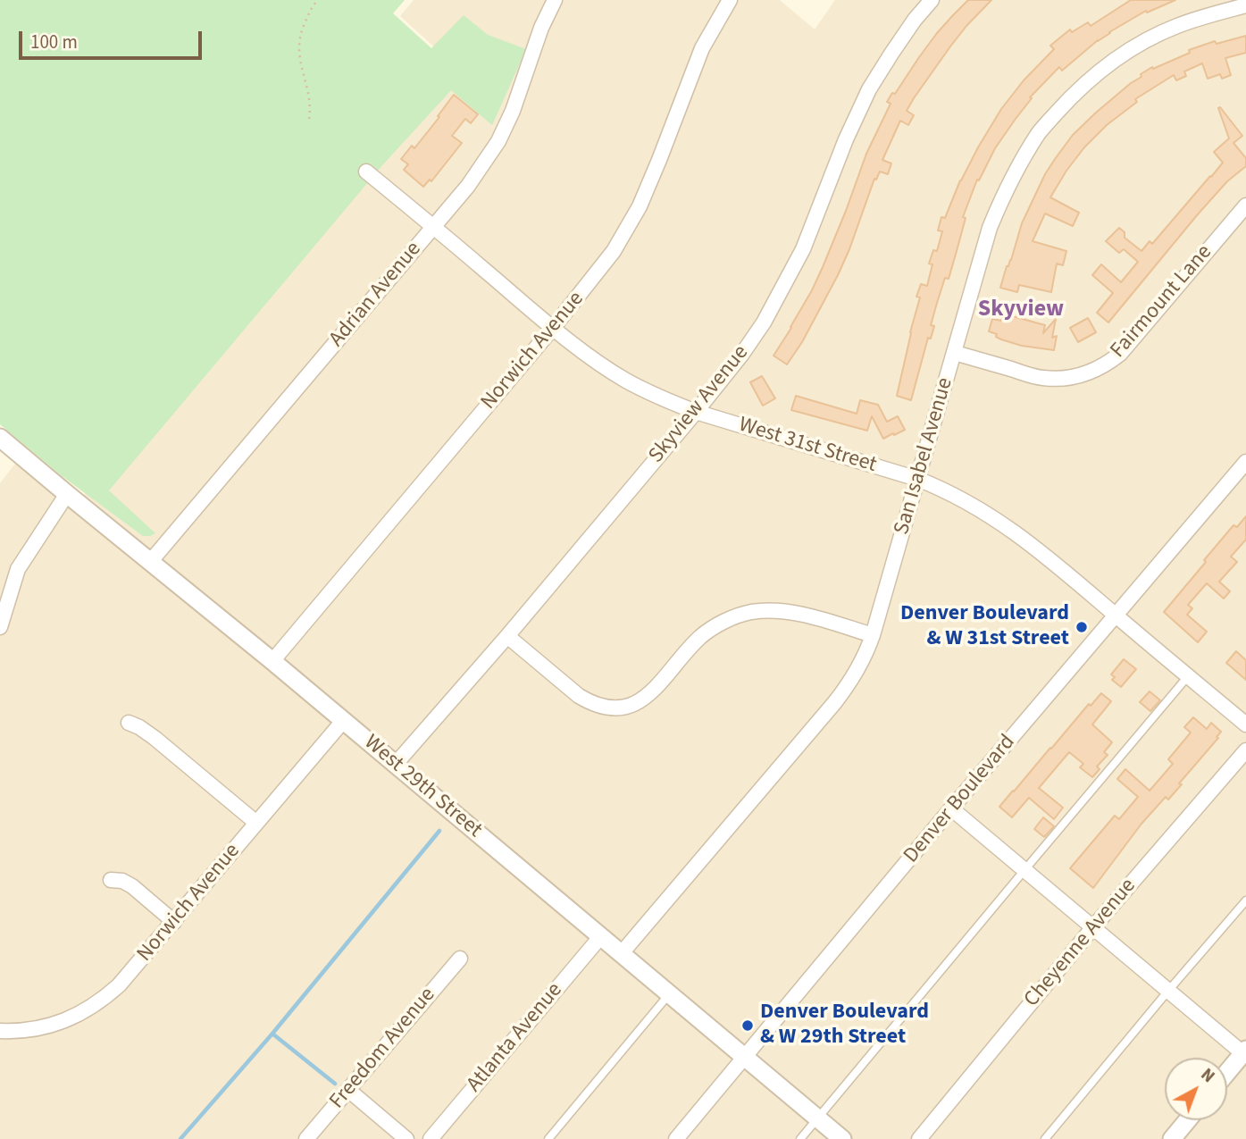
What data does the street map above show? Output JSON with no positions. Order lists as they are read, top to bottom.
{
  "streets": {
    "street": [
      "Adrian Avenue",
      "Fairmount Lane",
      "Norwich Avenue",
      "Skyview Avenue",
      "West 31st Street",
      "San Isabel Avenue",
      "West 29th Street",
      "Denver Boulevard",
      "Cheyenne Avenue",
      "Atlanta Avenue",
      "Freedom Avenue"
    ]
  },
  "crossings": [
    ["Adrian Avenue", "West 31st Street"],
    ["Adrian Avenue", "West 29th Street"],
    ["Fairmount Lane", "San Isabel Avenue"],
    ["Norwich Avenue", "West 31st Street"],
    ["Norwich Avenue", "West 29th Street"],
    ["Skyview Avenue", "West 31st Street"],
    ["Skyview Avenue", "West 29th Street"],
    ["West 31st Street", "San Isabel Avenue"],
    ["West 31st Street", "Denver Boulevard"],
    ["San Isabel Avenue", "West 29th Street"],
    ["West 29th Street", "Denver Boulevard"],
    ["West 29th Street", "Atlanta Avenue"]
  ],
  "districts": ["Skyview"],
  "places": ["Denver Boulevard & W 31st Street", "Denver Boulevard & W 29th Street"],
  "scale_bar": "100 m",
  "north": "top right"
}
